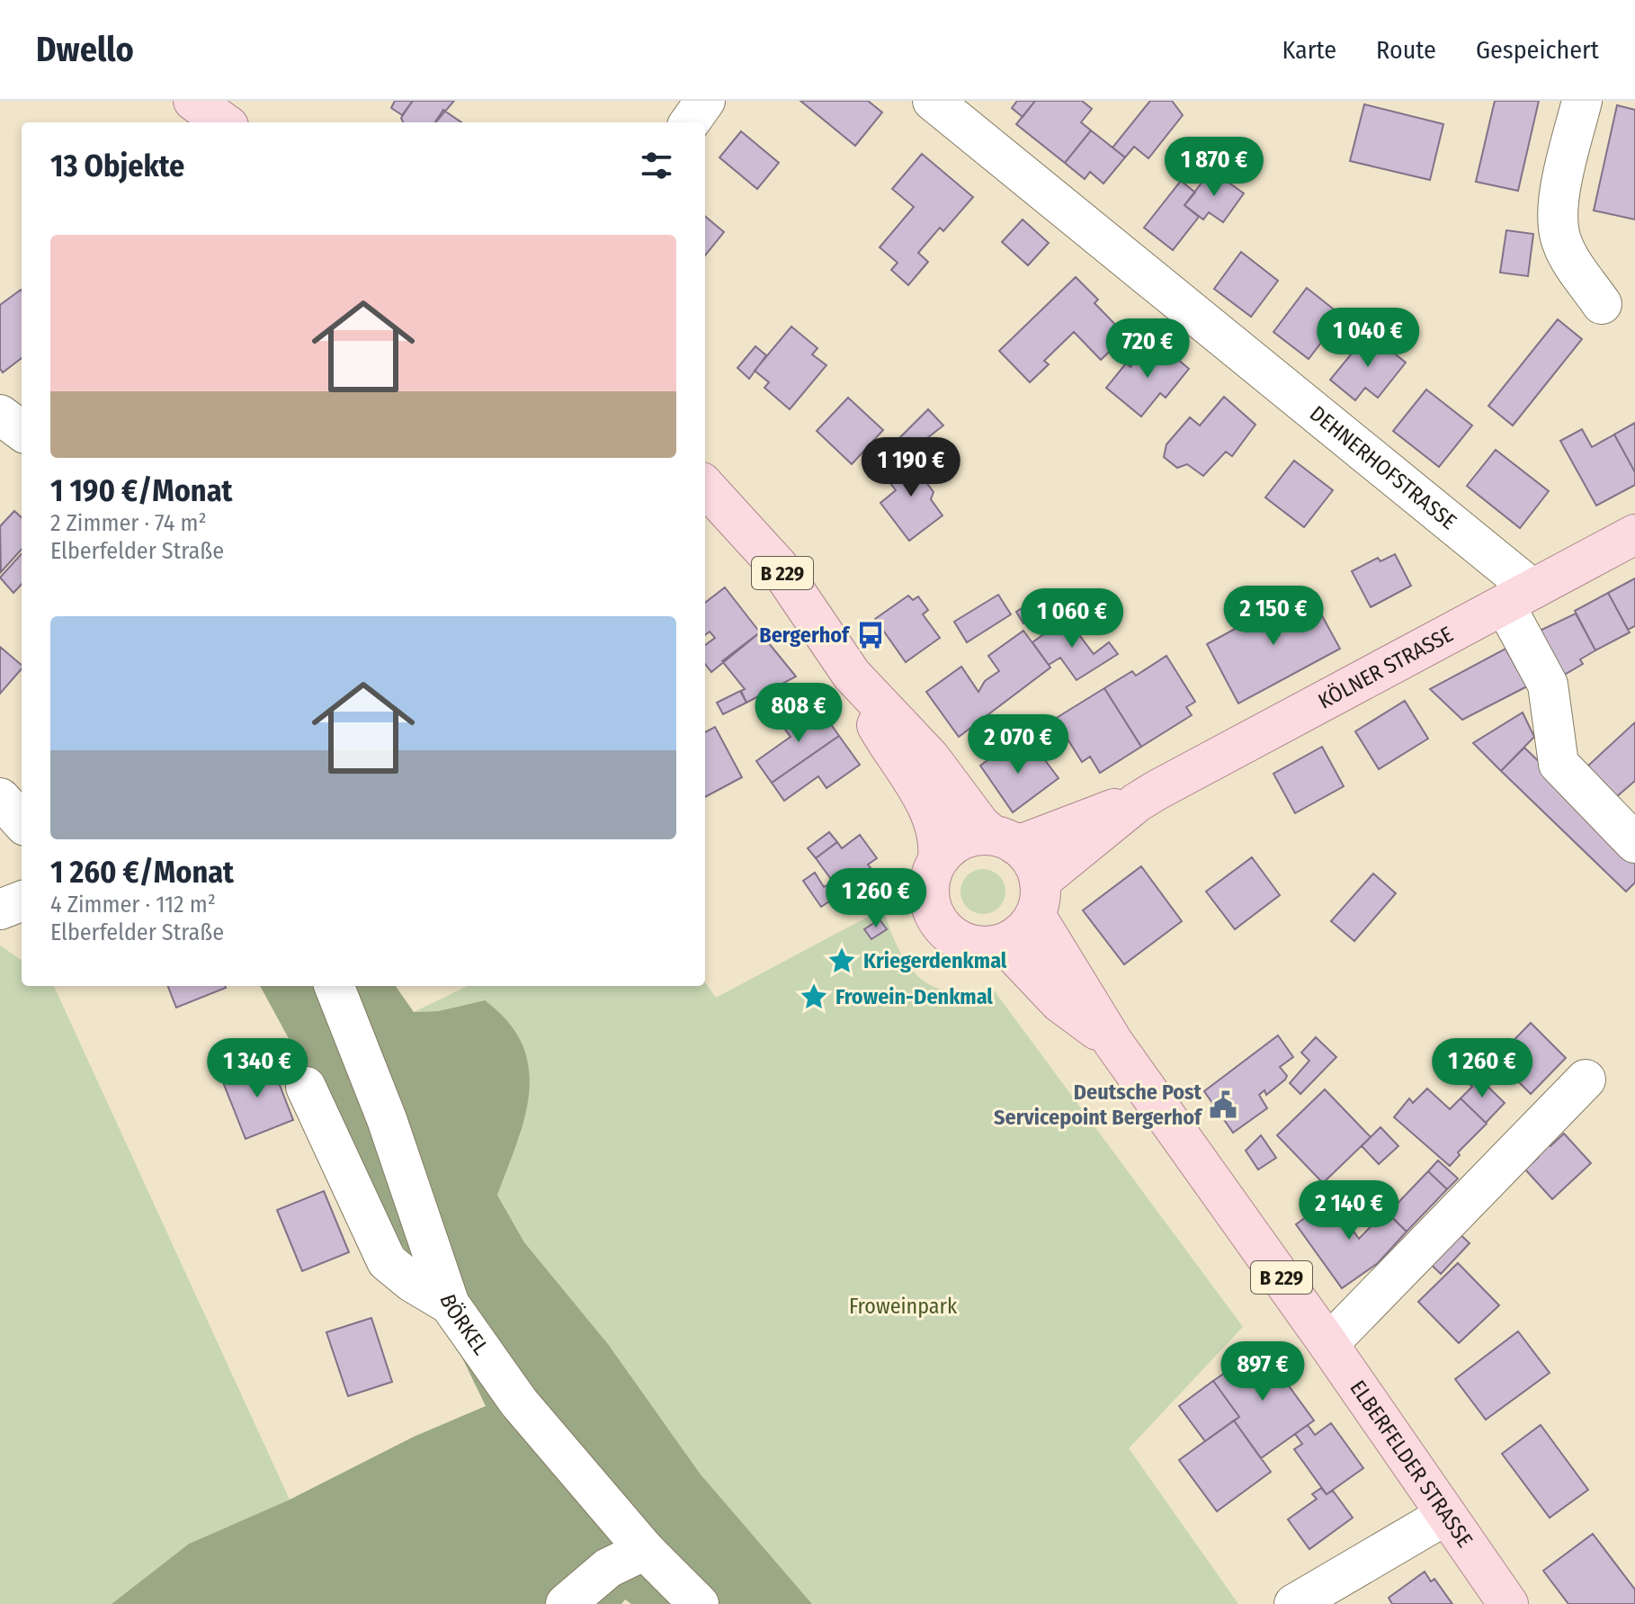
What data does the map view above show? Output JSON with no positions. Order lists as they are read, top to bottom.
{
  "streets": {
    "main road": ["B 229", "KÖLNER STRASSE", "ELBERFELDER STRASSE"],
    "street": ["DEHNERHOFSTRASSE", "BÖRKEL"]
  },
  "crossings": [
    ["DEHNERHOFSTRASSE", "KÖLNER STRASSE"],
    ["B 229", "KÖLNER STRASSE"],
    ["B 229", "ELBERFELDER STRASSE"],
    ["KÖLNER STRASSE", "ELBERFELDER STRASSE"]
  ],
  "parks": ["Froweinpark"],
  "places": {
    "bus stop": ["Bergerhof"],
    "place": ["Kriegerdenkmal", "Frowein-Denkmal"],
    "public building": ["Deutsche Post Servicepoint Bergerhof"]
  },
  "page": {
    "header": "Dwello",
    "nav": ["Karte", "Route", "Gespeichert"],
    "heading": "13 Objekte",
    "price": [
      "1 870 €",
      "1 040 €",
      "720 €",
      "1 190 €",
      "2 150 €",
      "1 060 €",
      "808 €",
      "2 070 €",
      "1 260 €",
      "1 340 €",
      "1 260 €",
      "2 140 €",
      "897 €"
    ],
    "list": [
      {
        "name": "1 190 €/Monat",
        "note": "2 Zimmer · 74 m² · Elberfelder Straße"
      },
      {
        "name": "1 260 €/Monat",
        "note": "4 Zimmer · 112 m² · Elberfelder Straße"
      }
    ]
  }
}
